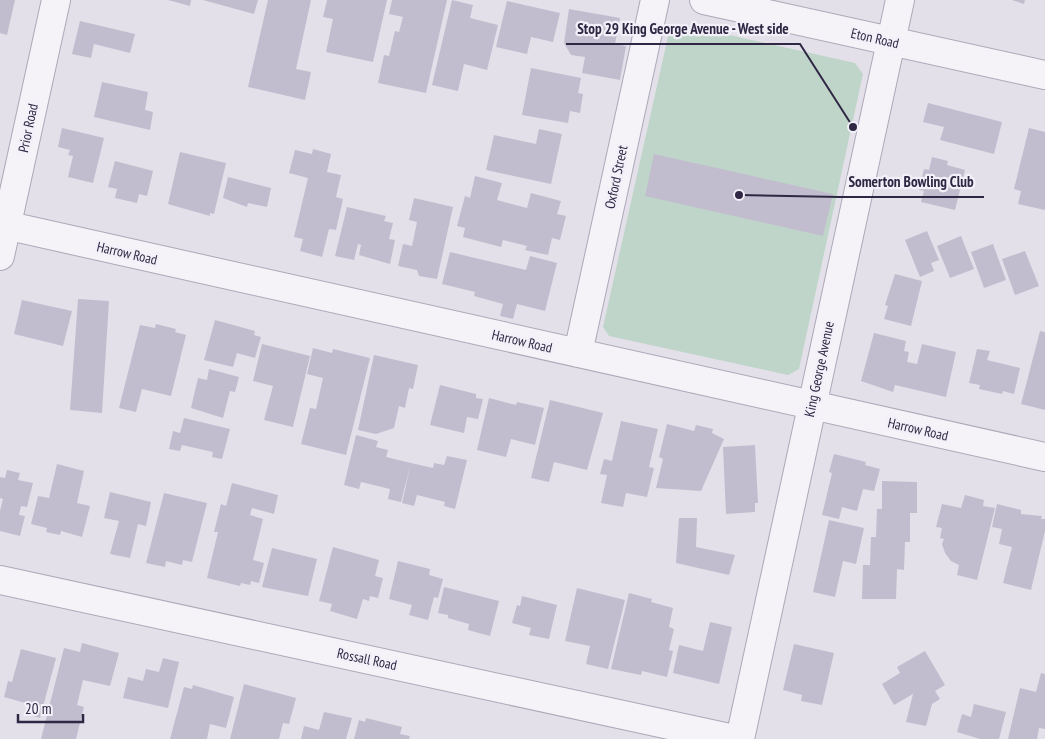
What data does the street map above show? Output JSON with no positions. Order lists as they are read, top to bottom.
{
  "streets": {
    "street": [
      "Eton Road",
      "Prior Road",
      "Oxford Street",
      "Harrow Road",
      "King George Avenue",
      "Rossall Road"
    ]
  },
  "crossings": [
    ["Eton Road", "King George Avenue"],
    ["Prior Road", "Harrow Road"],
    ["Oxford Street", "Harrow Road"],
    ["Harrow Road", "King George Avenue"]
  ],
  "places": ["Stop 29 King George Avenue - West side", "Somerton Bowling Club"],
  "scale_bar": "20 m"
}
